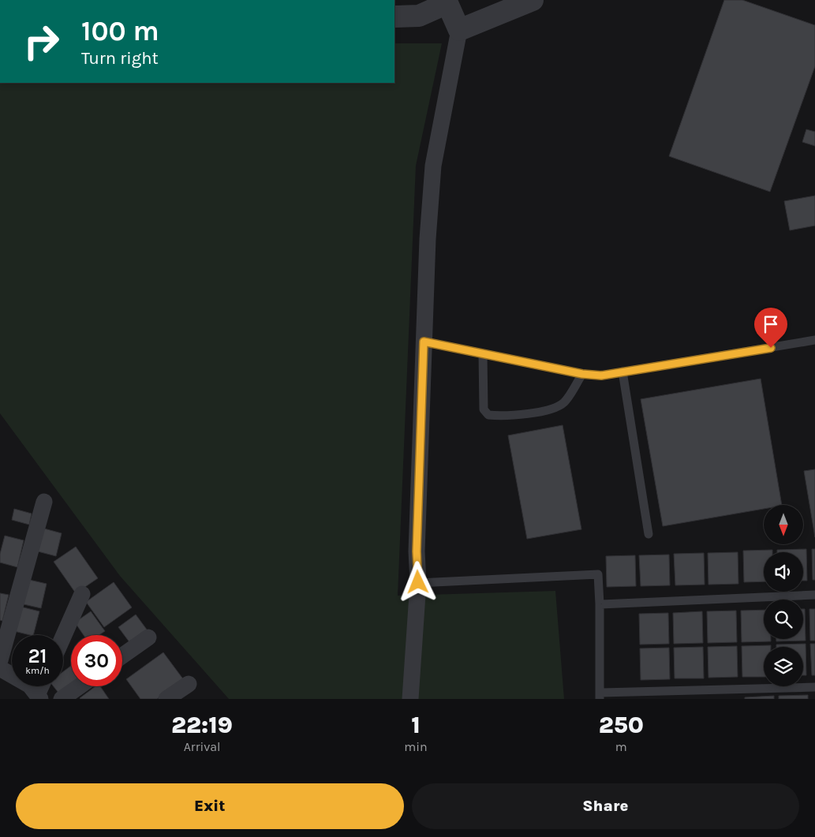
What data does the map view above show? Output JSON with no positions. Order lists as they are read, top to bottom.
{
  "north": "bottom",
  "page": {
    "turn": ["100 m", "Turn right"],
    "speed": "21 km/h",
    "limit": "30",
    "eta": [
      "22:19",
      "Arrival",
      "1",
      "min",
      "250",
      "m"
    ],
    "buttons": ["Exit", "Share"]
  }
}
